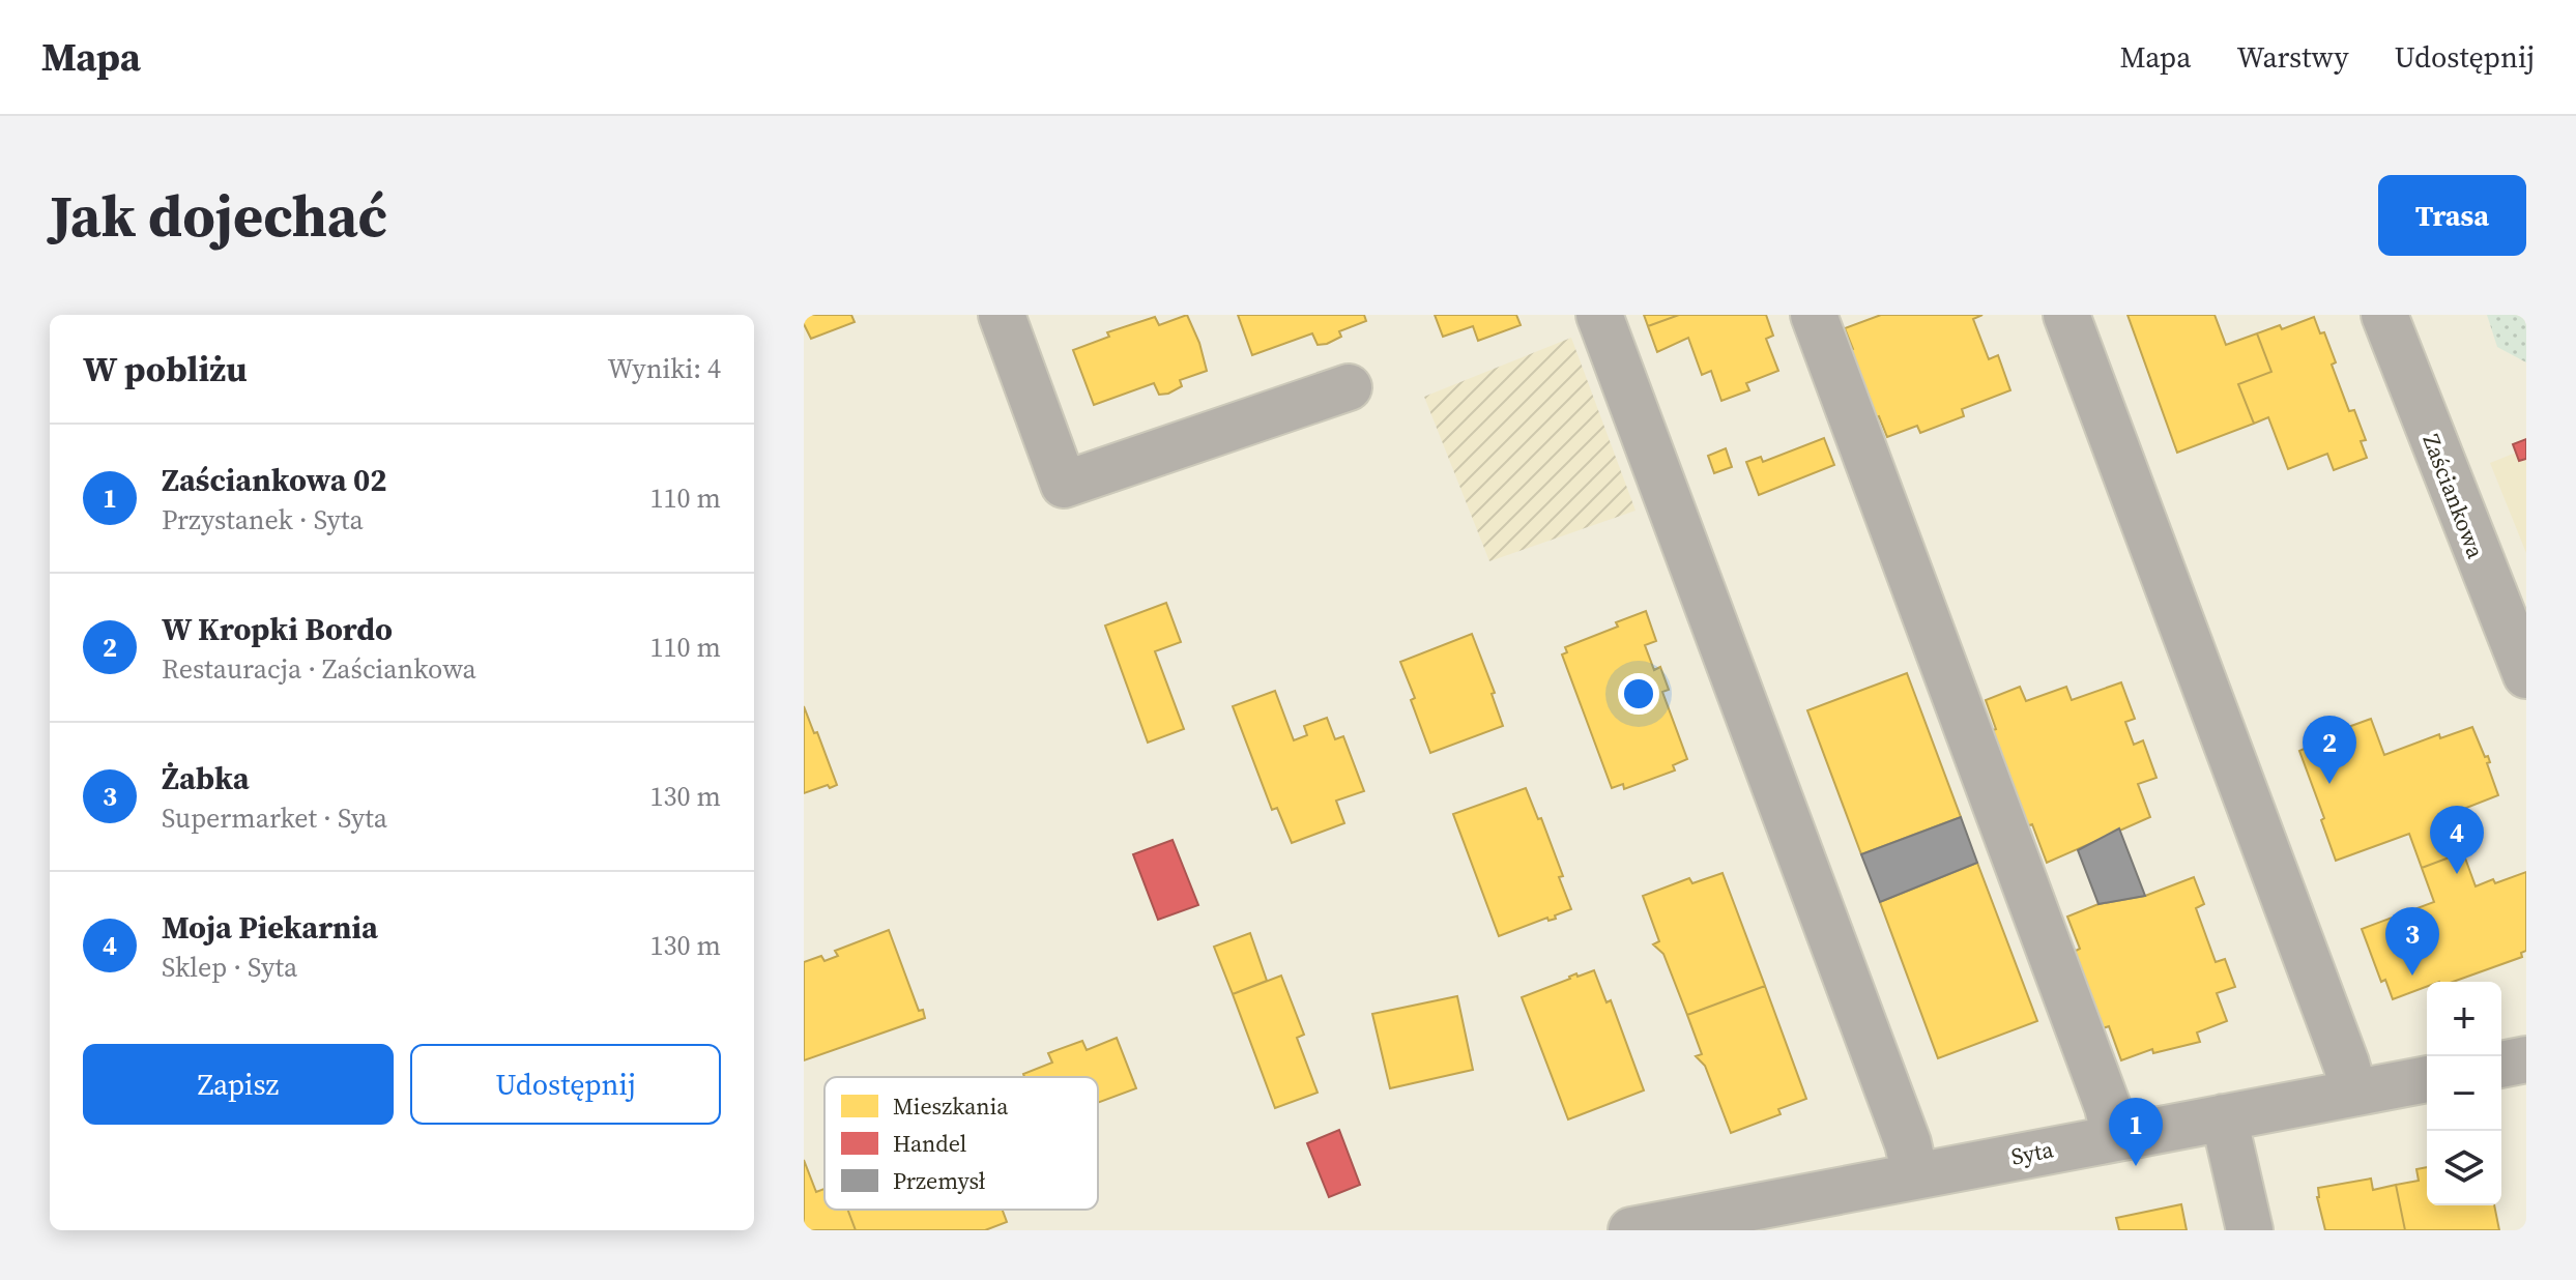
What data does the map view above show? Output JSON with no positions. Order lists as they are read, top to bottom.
{
  "streets": {
    "street": ["Zaściankowa", "Syta"]
  },
  "legend": ["Mieszkania", "Handel", "Przemysł"],
  "page": {
    "header": "Mapa",
    "nav": ["Mapa", "Warstwy", "Udostępnij"],
    "buttons": [
      "Trasa",
      ["Zapisz", "Udostępnij"]
    ],
    "title": "Jak dojechać",
    "heading": ["W pobliżu", "Wyniki: 4"],
    "list": [
      {
        "mark": "1",
        "name": "Zaściankowa 02",
        "note": "Przystanek · Syta",
        "value": "110 m"
      },
      {
        "mark": "2",
        "name": "W Kropki Bordo",
        "note": "Restauracja · Zaściankowa",
        "value": "110 m"
      },
      {
        "mark": "3",
        "name": "Żabka",
        "note": "Supermarket · Syta",
        "value": "130 m"
      },
      {
        "mark": "4",
        "name": "Moja Piekarnia",
        "note": "Sklep · Syta",
        "value": "130 m"
      }
    ],
    "pins": [
      "2",
      "4",
      "3",
      "1"
    ],
    "map_buttons": ["+", "−"]
  }
}
